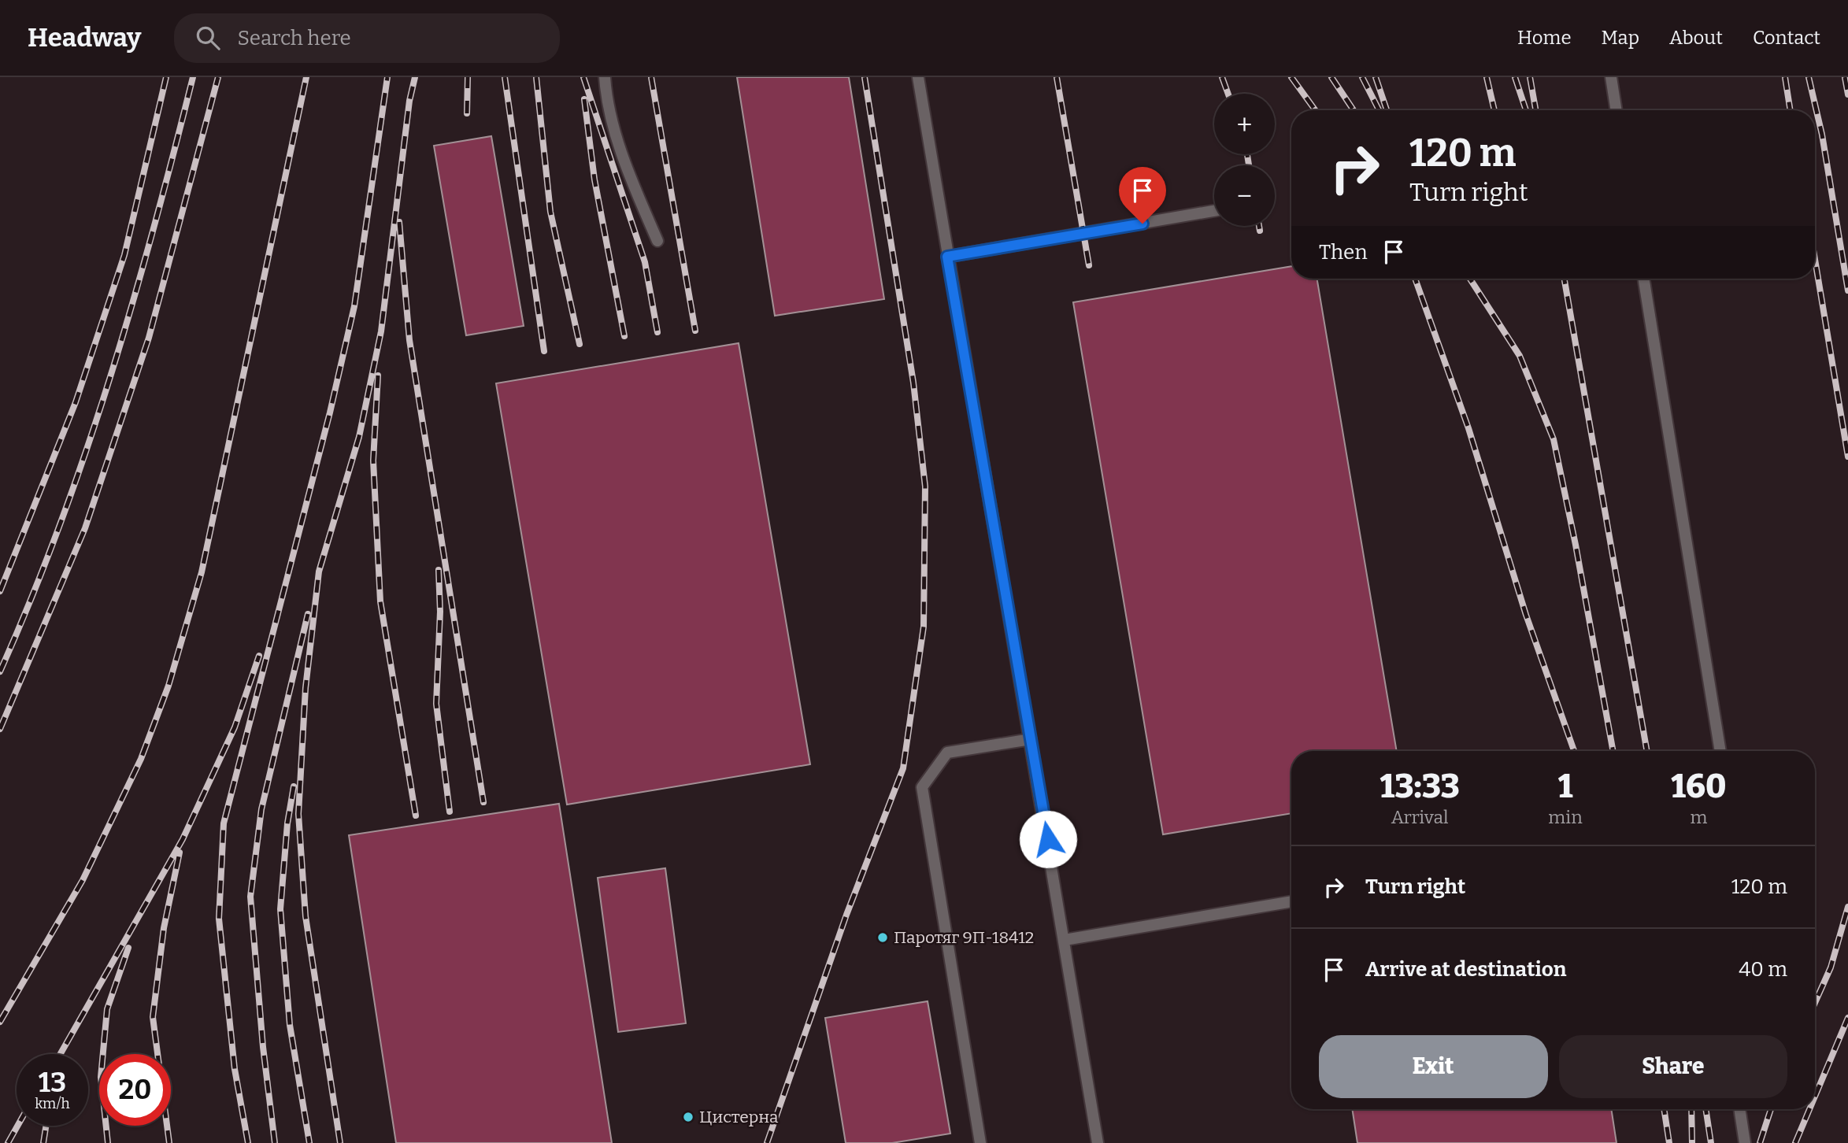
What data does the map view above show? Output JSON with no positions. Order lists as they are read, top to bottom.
{
  "places": ["Паротяг 9П-18412", "Цистерна"],
  "page": {
    "header": "Headway",
    "search": "Search here",
    "nav": [
      "Home",
      "Map",
      "About",
      "Contact"
    ],
    "map_buttons": ["+", "−"],
    "turn": ["120 m", "Turn right"],
    "then": "Then",
    "eta": [
      "13:33",
      "Arrival",
      "1",
      "min",
      "160",
      "m"
    ],
    "list": [
      {
        "name": "Turn right",
        "value": "120 m"
      },
      {
        "name": "Arrive at destination",
        "value": "40 m"
      }
    ],
    "buttons": ["Exit", "Share"],
    "speed": "13 km/h",
    "limit": "20"
  }
}
